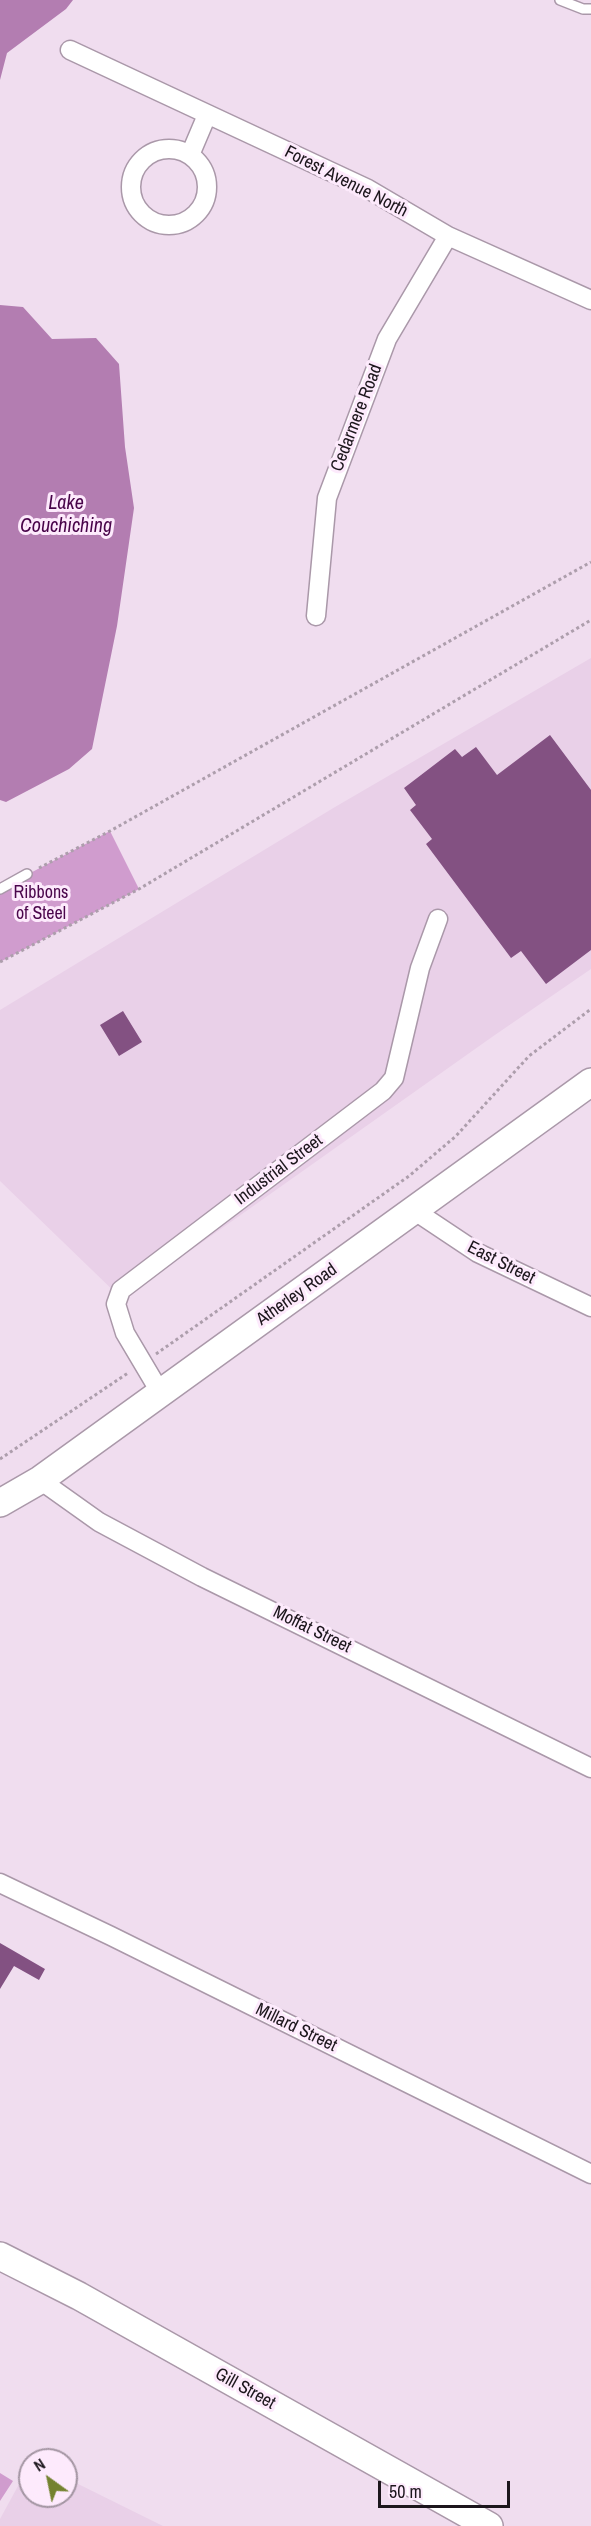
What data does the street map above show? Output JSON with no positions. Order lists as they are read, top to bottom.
{
  "streets": {
    "main road": ["Atherley Road", "Gill Street"],
    "street": [
      "Forest Avenue North",
      "Cedarmere Road",
      "Industrial Street",
      "East Street",
      "Moffat Street",
      "Millard Street"
    ]
  },
  "crossings": [
    ["Forest Avenue North", "Cedarmere Road"],
    ["Industrial Street", "Atherley Road"],
    ["East Street", "Atherley Road"],
    ["Atherley Road", "Moffat Street"]
  ],
  "water": ["Lake Couchiching"],
  "parks": ["Ribbons of Steel"],
  "scale_bar": "50 m",
  "north": "top left"
}
